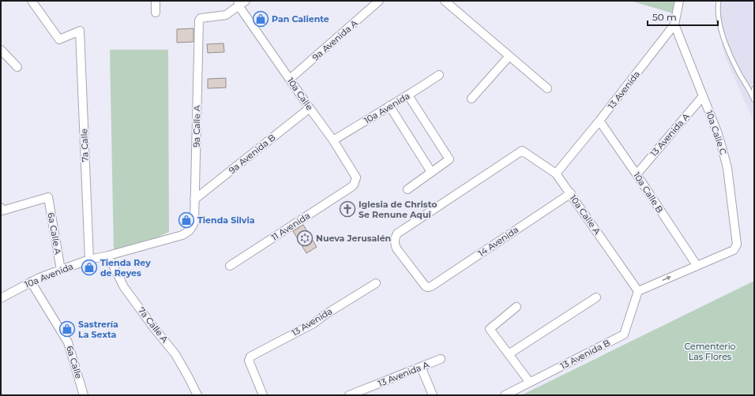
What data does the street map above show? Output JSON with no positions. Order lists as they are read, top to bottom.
{
  "streets": {
    "street": [
      "9a Avenida A",
      "13 Avenida",
      "10a Calle",
      "10a Avenida",
      "9a Calle A",
      "10a Calle C",
      "13 Avenida A",
      "7a Calle",
      "9a Avenida B",
      "10a Calle B",
      "10a Calle A",
      "11 Avenida",
      "6a Calle A",
      "14 Avenida",
      "7a Calle A",
      "13 Avenida B",
      "6a Calle"
    ]
  },
  "crossings": [
    ["9a Avenida A", "10a Calle"],
    ["13 Avenida", "10a Calle C"],
    ["13 Avenida", "10a Calle B"],
    ["13 Avenida", "10a Calle A"],
    ["10a Calle", "10a Avenida"],
    ["10a Calle", "9a Calle A"],
    ["10a Calle", "9a Avenida B"],
    ["10a Calle", "11 Avenida"],
    ["10a Avenida", "9a Calle A"],
    ["10a Avenida", "7a Calle"],
    ["10a Avenida", "6a Calle A"],
    ["10a Avenida", "7a Calle A"],
    ["10a Avenida", "6a Calle"],
    ["9a Calle A", "9a Avenida B"],
    ["10a Calle C", "13 Avenida A"],
    ["10a Calle C", "10a Calle B"],
    ["13 Avenida A", "10a Calle B"],
    ["10a Calle A", "14 Avenida"],
    ["10a Calle A", "13 Avenida B"]
  ],
  "parks": ["Cementerio Las Flores"],
  "places": {
    "shop": [
      "Pan Caliente",
      "Tienda Silvia",
      "Tienda Rey de Reyes",
      "Sastrería La Sexta"
    ],
    "church": ["Iglesia de Christo Se Renune Aqui"],
    "synagogue": ["Nueva Jerusalén"]
  },
  "scale_bar": "50 m"
}
